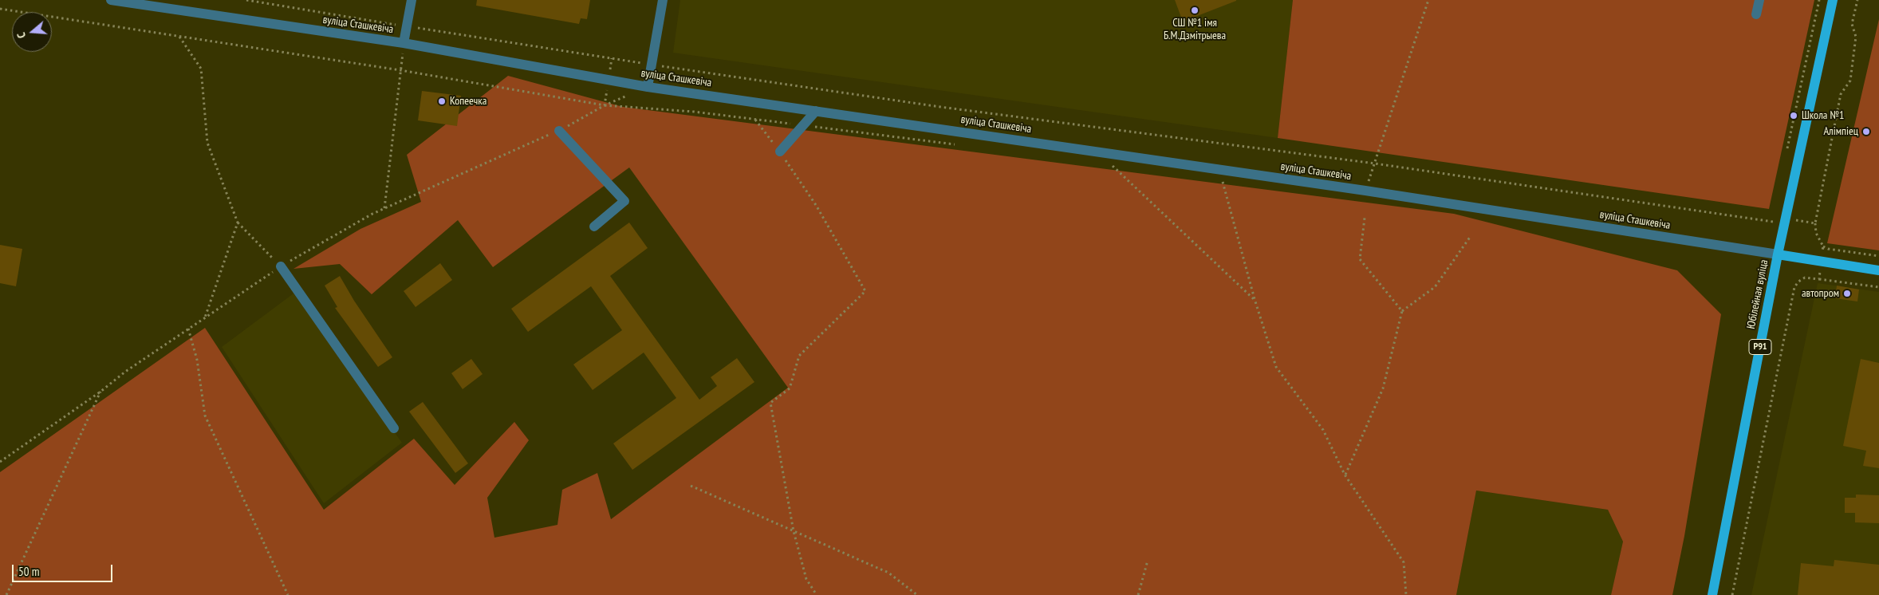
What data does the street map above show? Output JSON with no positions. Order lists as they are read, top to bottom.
{
  "streets": {
    "main road": ["вуліца Сташкевіча", "Юбілейная вуліца", "Р91"]
  },
  "crossings": [
    ["вуліца Сташкевіча", "Юбілейная вуліца"]
  ],
  "places": [
    "СШ №1 імя Б.М.Дзмітрыева",
    "Копеечка",
    "Школа №1",
    "Алімпіец",
    "автопром"
  ],
  "scale_bar": "50 m",
  "north": "left"
}
